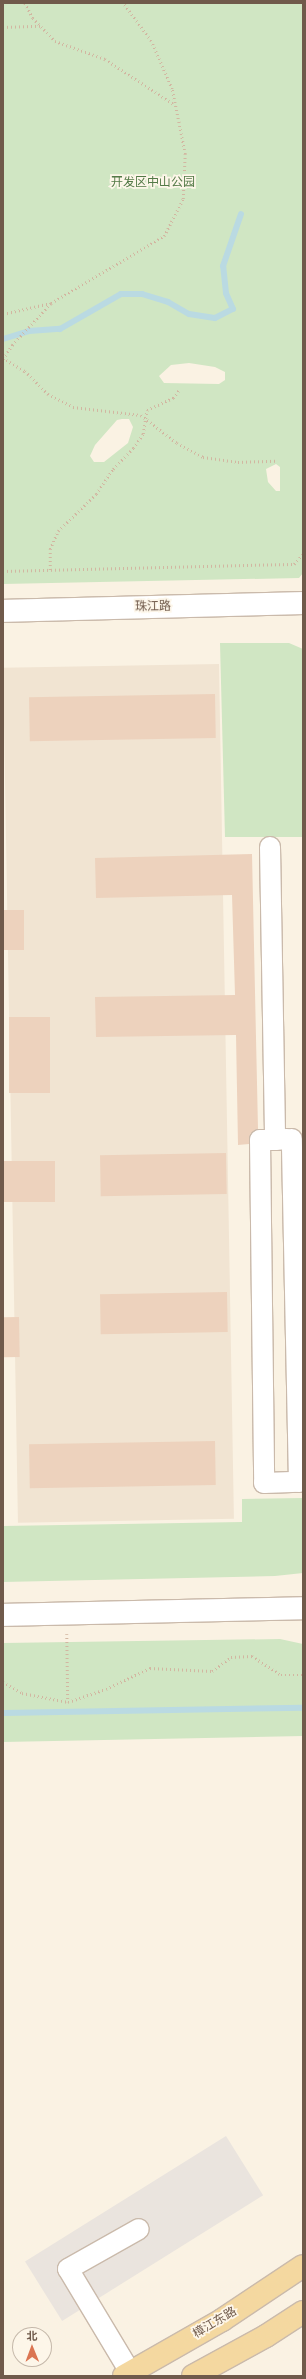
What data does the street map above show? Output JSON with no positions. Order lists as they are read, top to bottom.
{
  "streets": {
    "main road": ["樟江东路"],
    "street": ["珠江路"]
  },
  "parks": ["开发区中山公园"],
  "north": "top"
}
